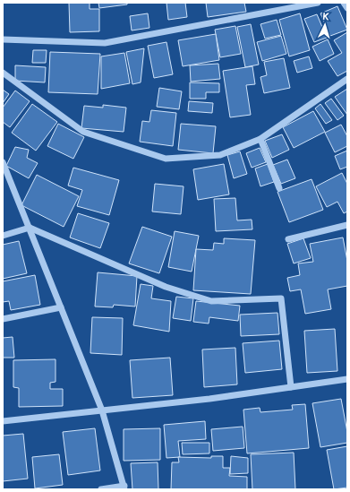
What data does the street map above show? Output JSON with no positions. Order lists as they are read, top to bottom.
{
  "north": "top"
}
